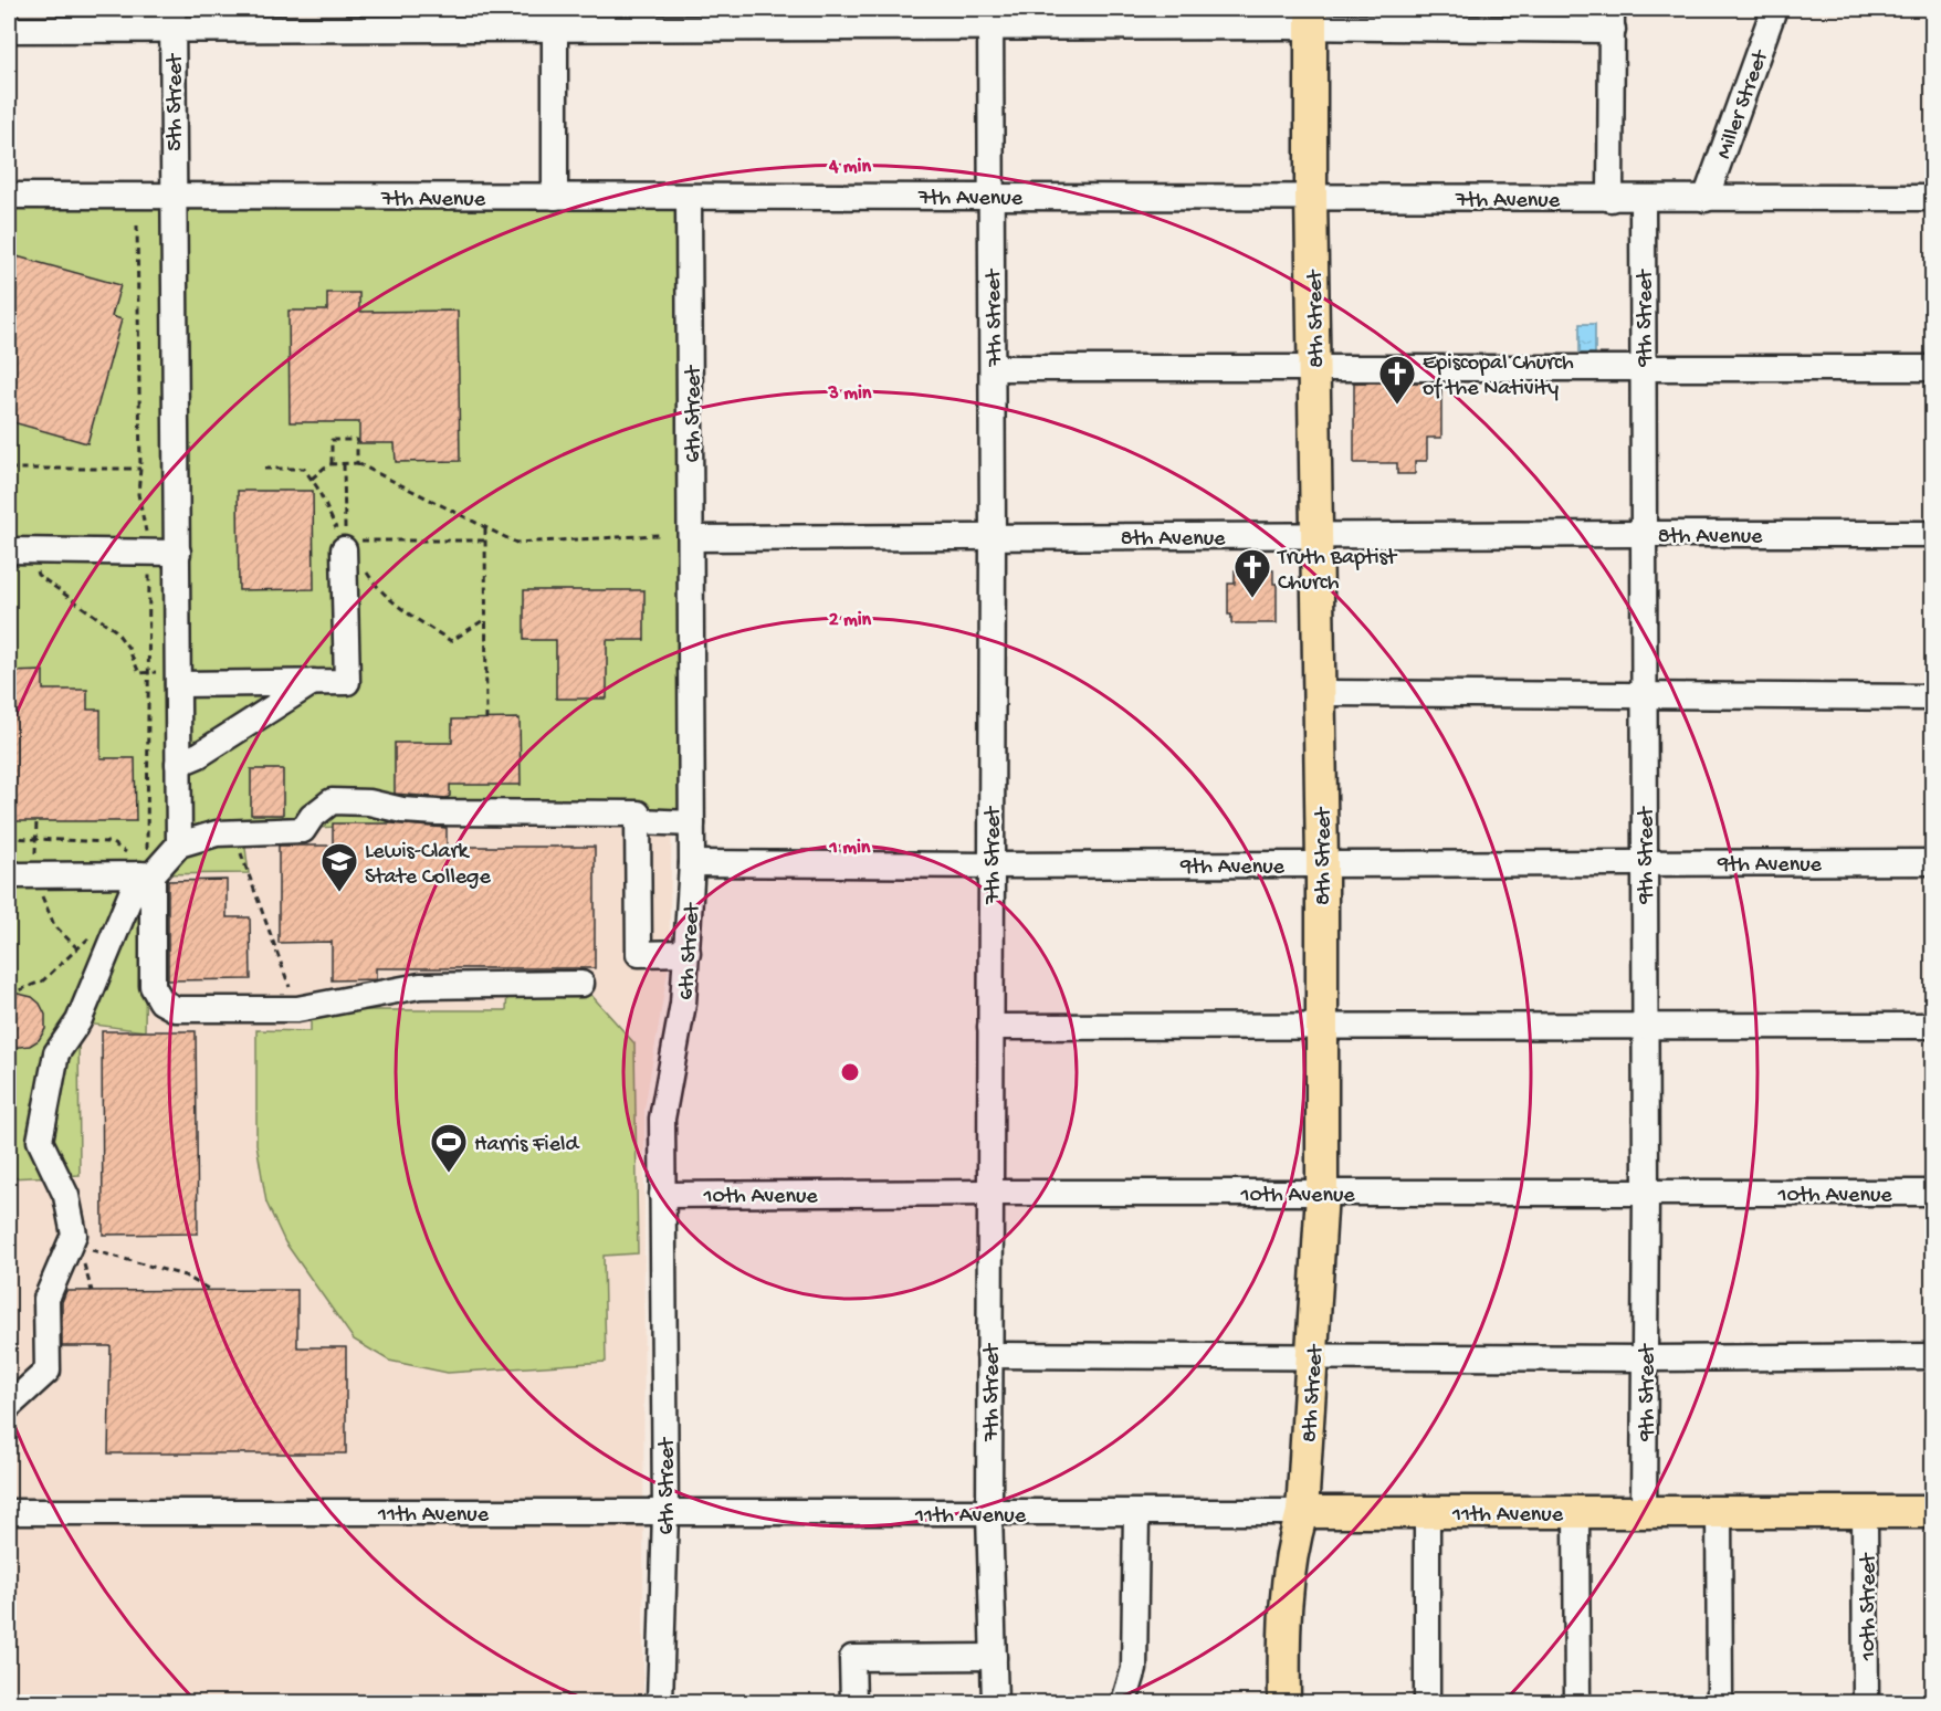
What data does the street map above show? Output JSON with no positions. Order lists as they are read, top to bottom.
{
  "streets": {
    "main road": ["8th Street", "11th Avenue"],
    "street": [
      "5th Street",
      "Miller Street",
      "7th Avenue",
      "7th Street",
      "9th Street",
      "6th Street",
      "8th Avenue",
      "9th Avenue",
      "10th Avenue",
      "10th Street"
    ]
  },
  "crossings": [
    ["5th Street", "7th Avenue"],
    ["Miller Street", "7th Avenue"],
    ["7th Avenue", "7th Street"],
    ["7th Avenue", "9th Street"],
    ["7th Avenue", "8th Street"],
    ["7th Avenue", "6th Street"],
    ["7th Street", "8th Avenue"],
    ["7th Street", "9th Avenue"],
    ["7th Street", "10th Avenue"],
    ["7th Street", "11th Avenue"],
    ["9th Street", "8th Avenue"],
    ["9th Street", "9th Avenue"],
    ["9th Street", "10th Avenue"],
    ["9th Street", "11th Avenue"],
    ["8th Street", "8th Avenue"],
    ["8th Street", "9th Avenue"],
    ["8th Street", "10th Avenue"],
    ["8th Street", "11th Avenue"],
    ["6th Street", "8th Avenue"],
    ["6th Street", "9th Avenue"],
    ["6th Street", "10th Avenue"],
    ["6th Street", "11th Avenue"],
    ["11th Avenue", "10th Street"]
  ],
  "places": {
    "church": ["Episcopal Church of the Nativity", "Truth Baptist Church"],
    "school or university": ["Lewis-Clark State College"],
    "sports": ["Harris Field"]
  },
  "rings": [
    "4 min",
    "3 min",
    "2 min",
    "1 min"
  ]
}
